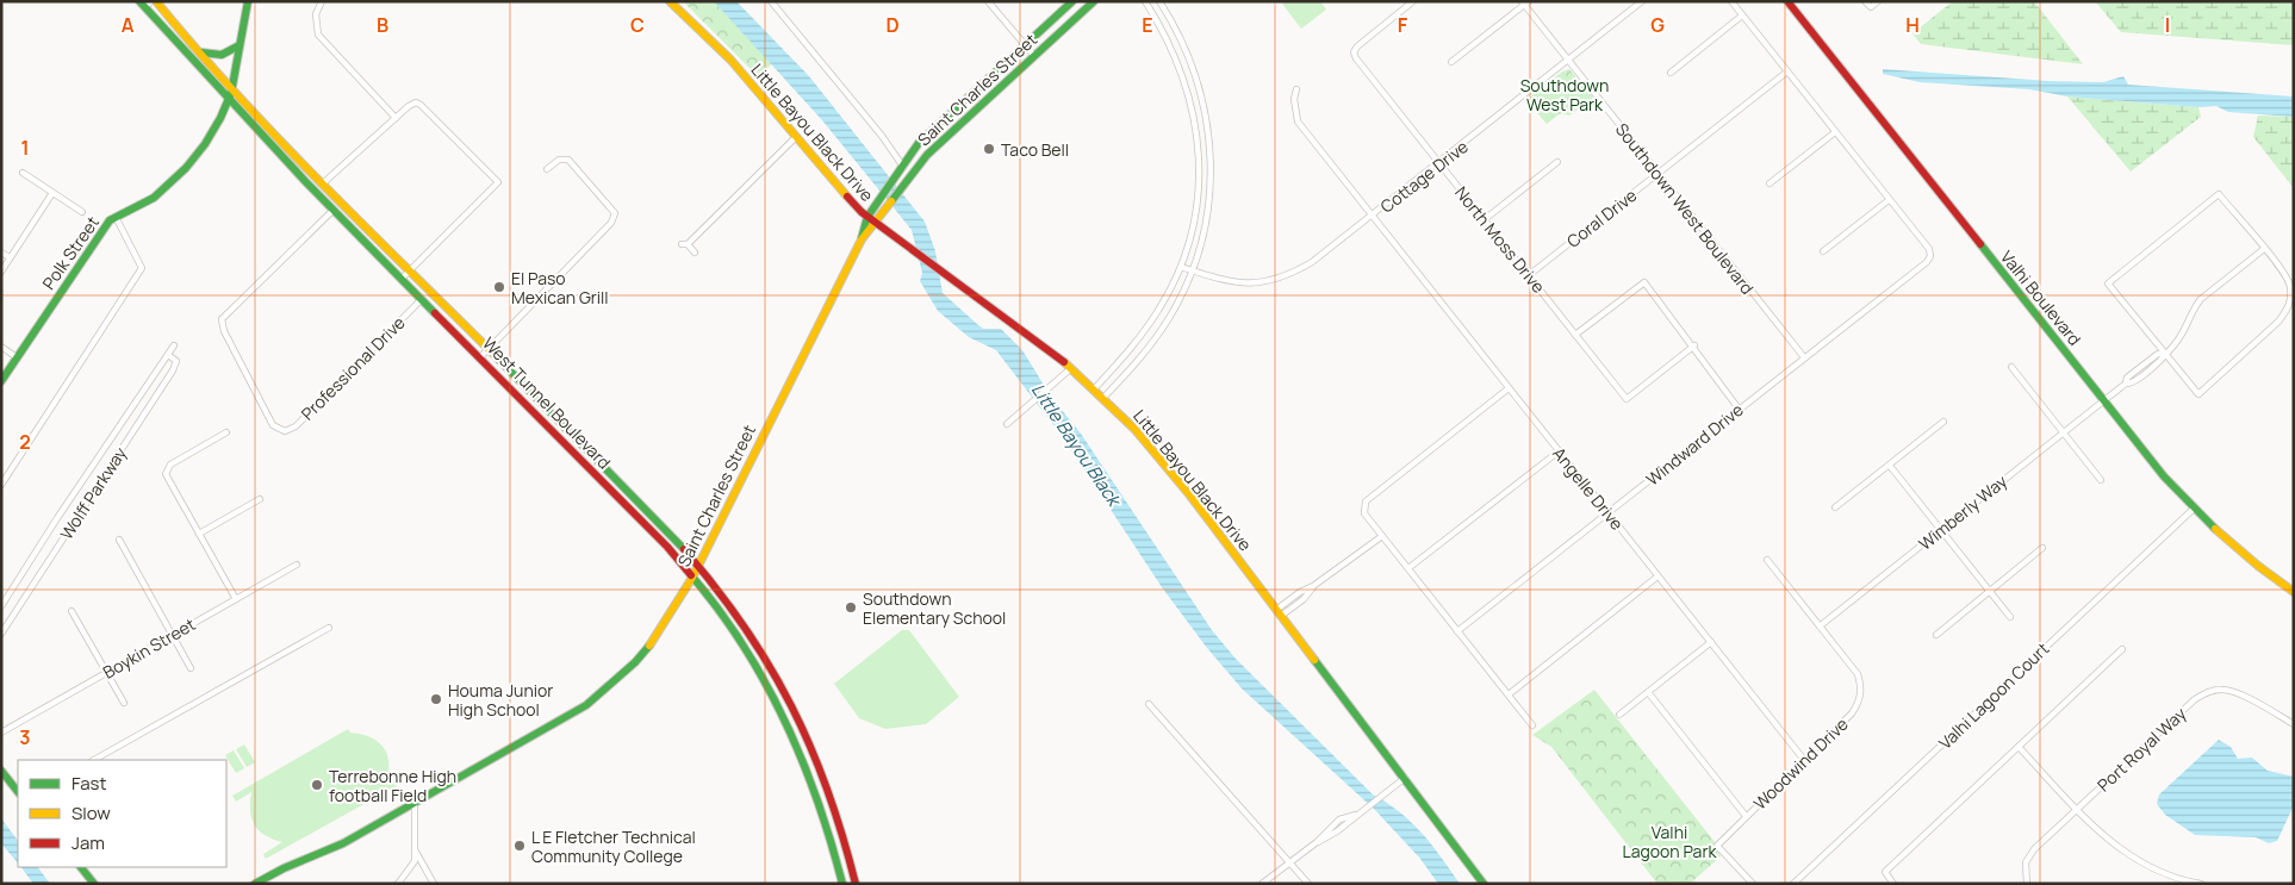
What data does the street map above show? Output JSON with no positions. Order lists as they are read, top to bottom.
{
  "streets": {
    "main road": [
      "Saint Charles Street",
      "Little Bayou Black Drive",
      "Polk Street",
      "Valhi Boulevard",
      "West Tunnel Boulevard"
    ],
    "street": [
      "Cottage Drive",
      "Southdown West Boulevard",
      "Coral Drive",
      "North Moss Drive",
      "Professional Drive",
      "Windward Drive",
      "Angelle Drive",
      "Wolff Parkway",
      "Wimberly Way",
      "Boykin Street",
      "Valhi Lagoon Court",
      "Port Royal Way",
      "Woodwind Drive"
    ]
  },
  "crossings": [
    ["Saint Charles Street", "Little Bayou Black Drive"],
    ["Saint Charles Street", "West Tunnel Boulevard"],
    ["Cottage Drive", "Southdown West Boulevard"],
    ["Cottage Drive", "North Moss Drive"],
    ["Cottage Drive", "Angelle Drive"],
    ["Southdown West Boulevard", "Coral Drive"],
    ["Southdown West Boulevard", "Windward Drive"],
    ["Coral Drive", "North Moss Drive"],
    ["Polk Street", "West Tunnel Boulevard"],
    ["Valhi Boulevard", "Wimberly Way"],
    ["Valhi Boulevard", "Valhi Lagoon Court"],
    ["Professional Drive", "West Tunnel Boulevard"],
    ["Windward Drive", "Angelle Drive"],
    ["Angelle Drive", "Woodwind Drive"],
    ["Wimberly Way", "Woodwind Drive"]
  ],
  "water": ["Little Bayou Black"],
  "parks": ["Southdown West Park", "Valhi Lagoon Park"],
  "places": [
    "Taco Bell",
    "El Paso Mexican Grill",
    "Southdown Elementary School",
    "Houma Junior High School",
    "Terrebonne High football Field",
    "L E Fletcher Technical Community College"
  ],
  "legend": ["Fast", "Slow", "Jam"],
  "grid": {
    "columns": [
      "A",
      "B",
      "C",
      "D",
      "E",
      "F",
      "G",
      "H",
      "I"
    ],
    "rows": ["1", "2", "3"]
  }
}
